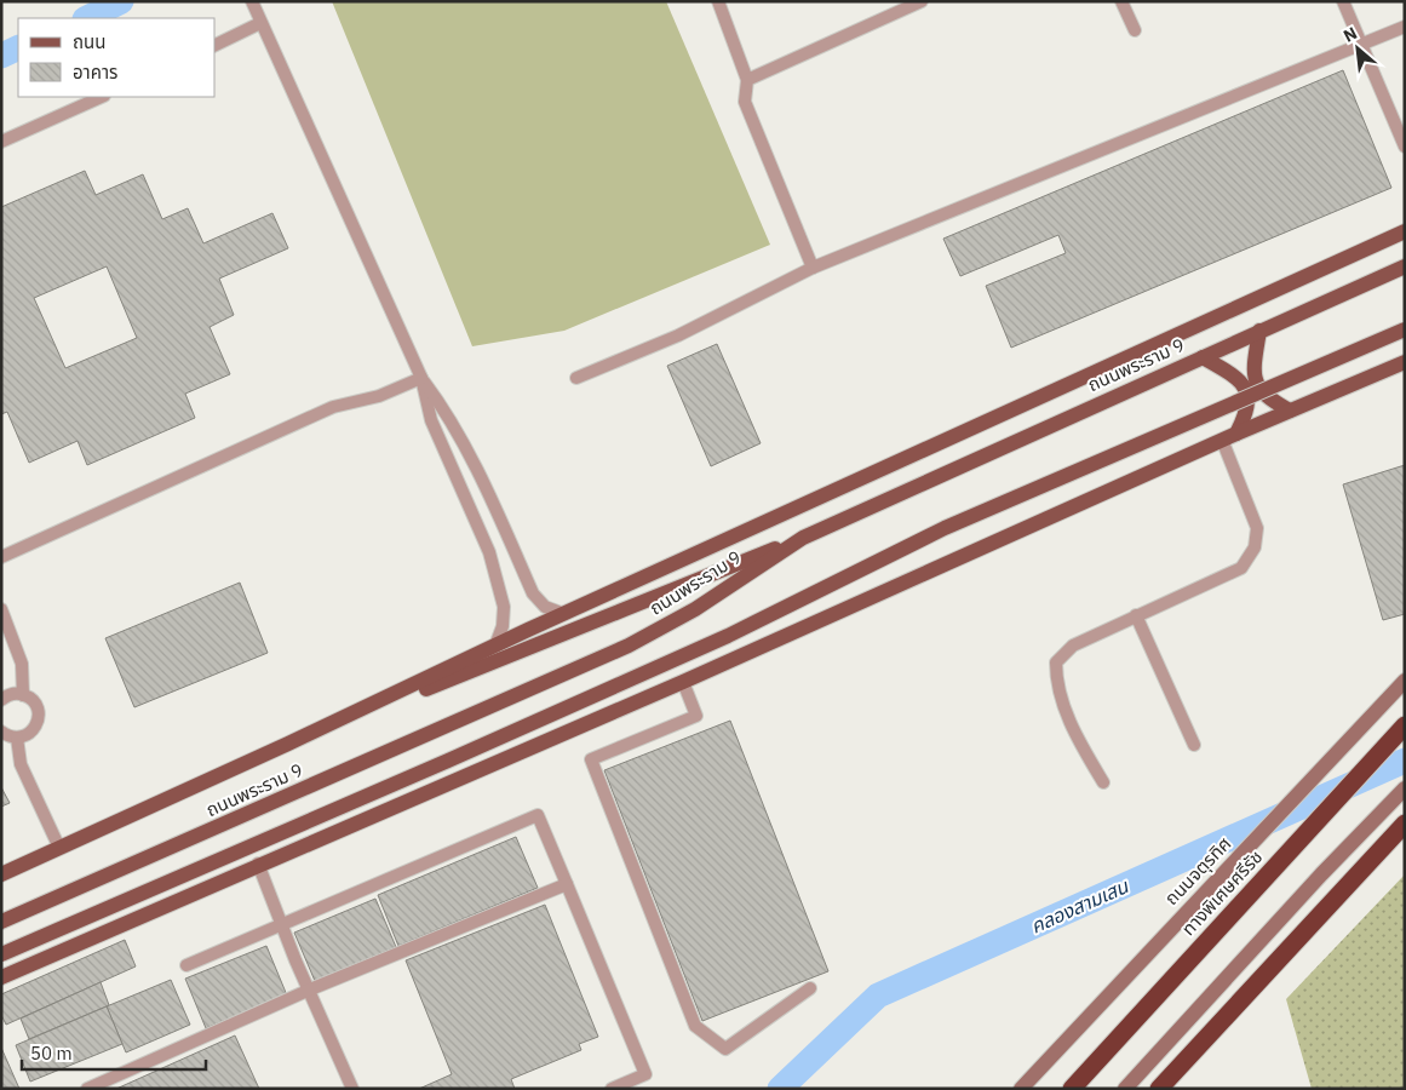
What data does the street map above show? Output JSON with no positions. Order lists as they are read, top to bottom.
{
  "streets": {
    "highway": ["ทางพิเศษศรีรัช"],
    "main road": ["ถนนพระราม 9", "ถนนจตุรทิศ"]
  },
  "water": ["คลองสามเสน"],
  "legend": ["ถนน", "อาคาร"],
  "scale_bar": "50 m",
  "north": "top left"
}
